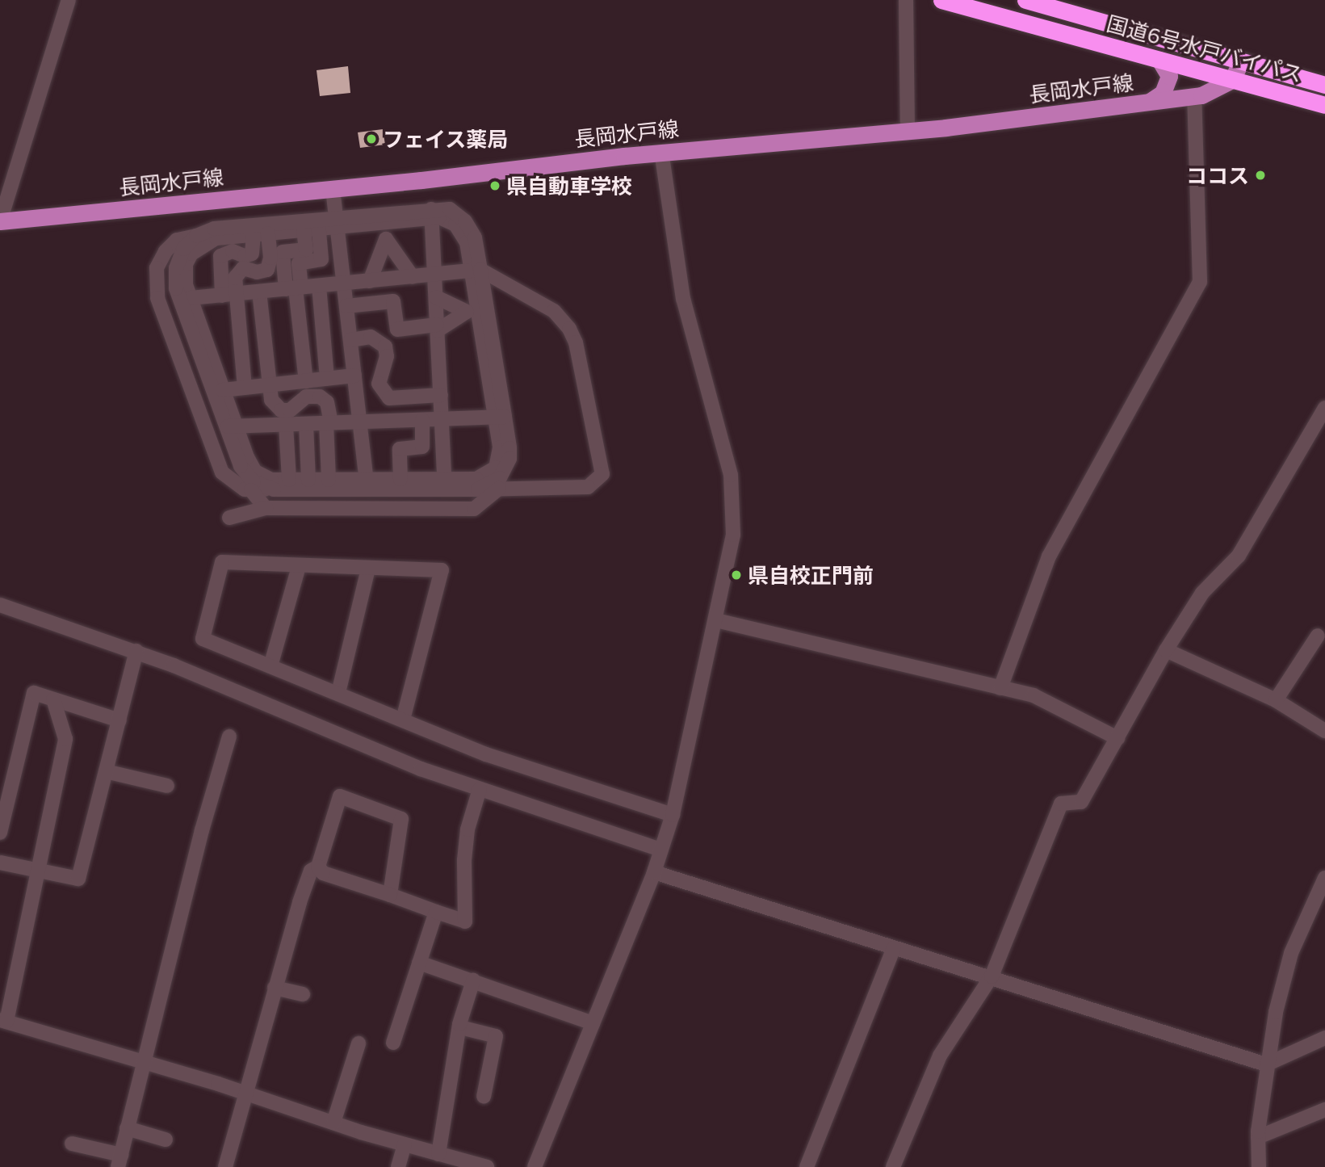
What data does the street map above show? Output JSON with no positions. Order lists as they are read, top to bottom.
{
  "streets": {
    "highway": ["国道6号水戸バイパス"],
    "main road": ["長岡水戸線"]
  },
  "crossings": [
    ["国道6号水戸バイパス", "長岡水戸線"]
  ],
  "places": [
    "フェイス薬局",
    "ココス",
    "県自動車学校",
    "県自校正門前"
  ]
}
